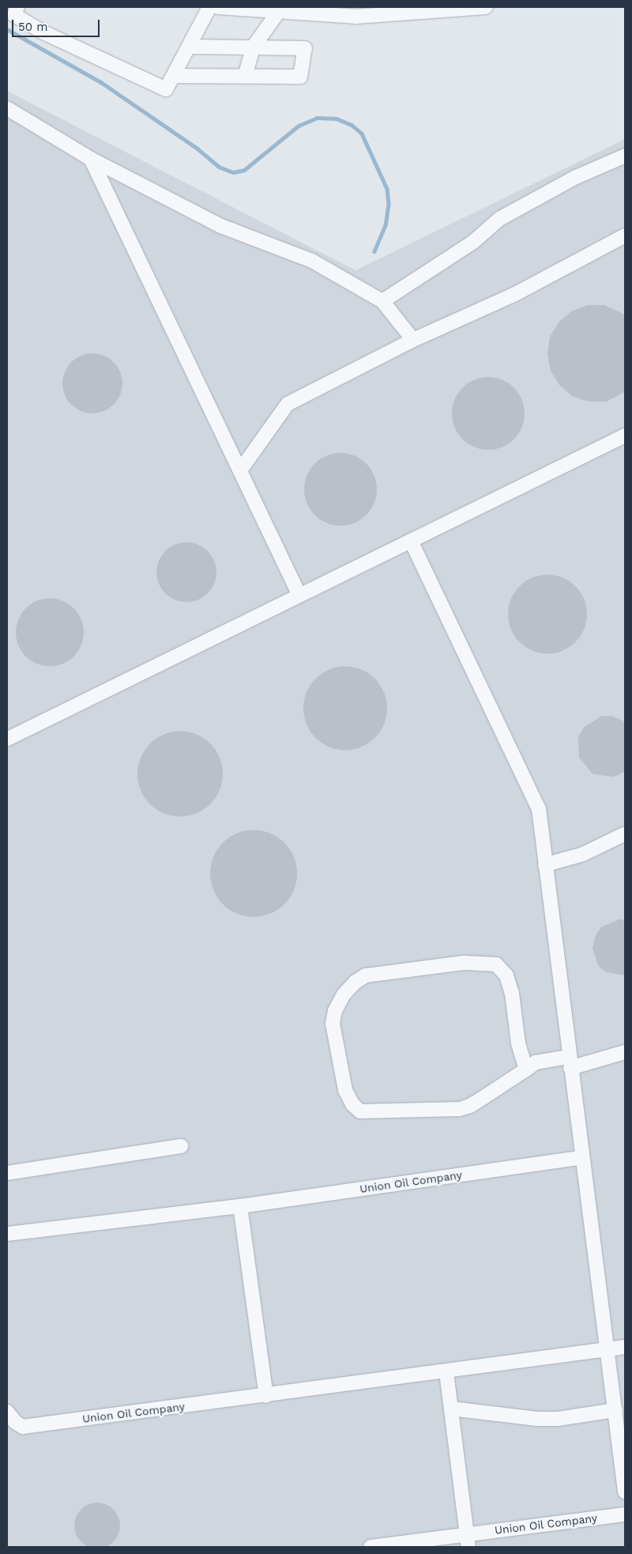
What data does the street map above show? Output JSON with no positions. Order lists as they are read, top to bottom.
{
  "streets": {
    "street": ["Union Oil Company"]
  },
  "scale_bar": "50 m"
}
